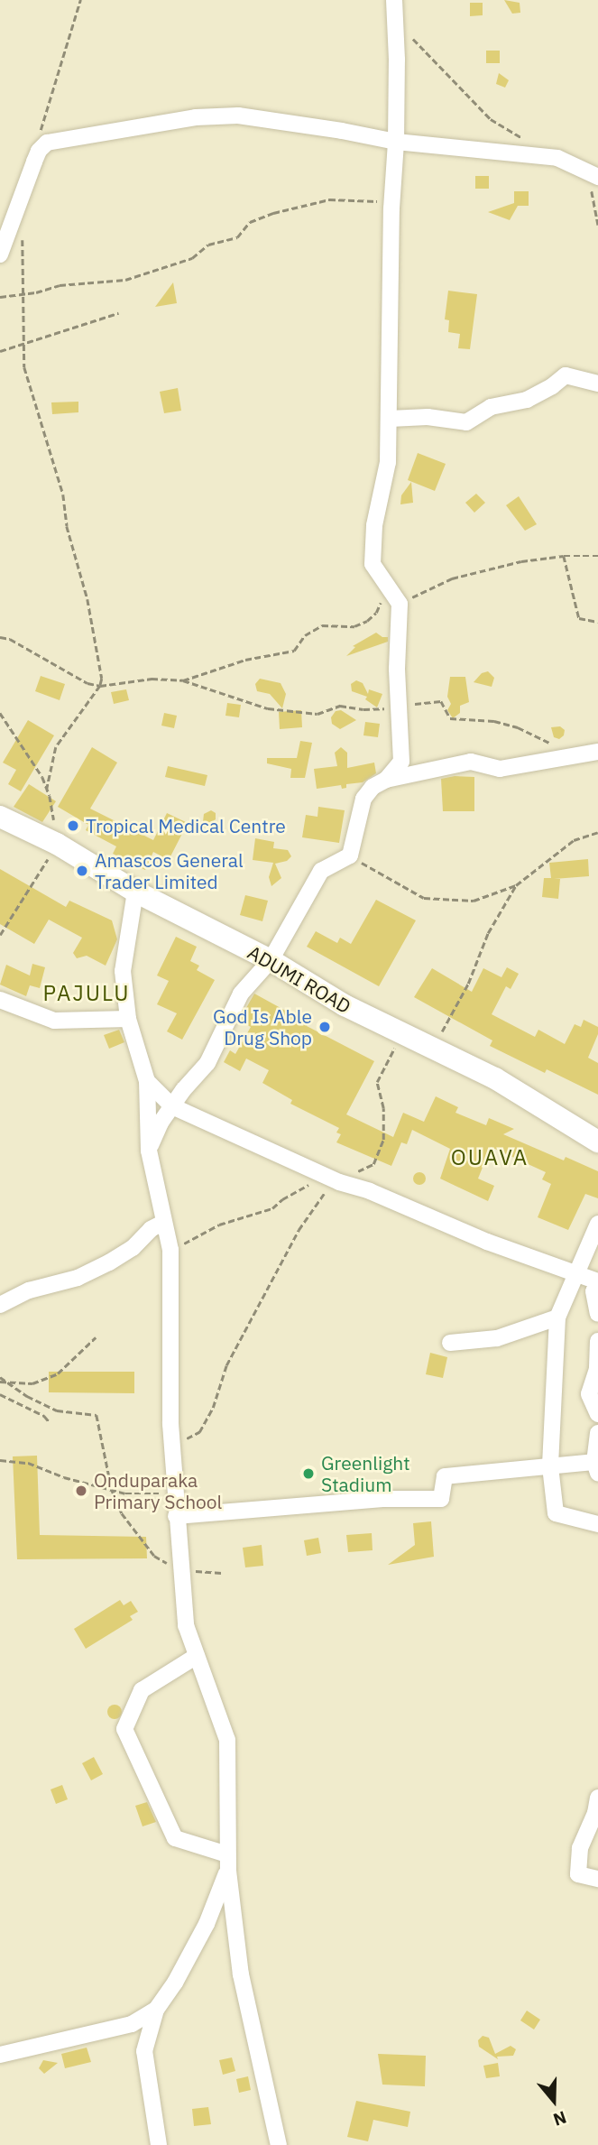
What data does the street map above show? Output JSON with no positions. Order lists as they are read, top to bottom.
{
  "streets": {
    "main road": ["ADUMI ROAD"]
  },
  "districts": ["PAJULU", "OUAVA"],
  "places": [
    "Tropical Medical Centre",
    "Amascos General Trader Limited",
    "God Is Able Drug Shop",
    "Greenlight Stadium",
    "Onduparaka Primary School"
  ],
  "north": "bottom"
}
